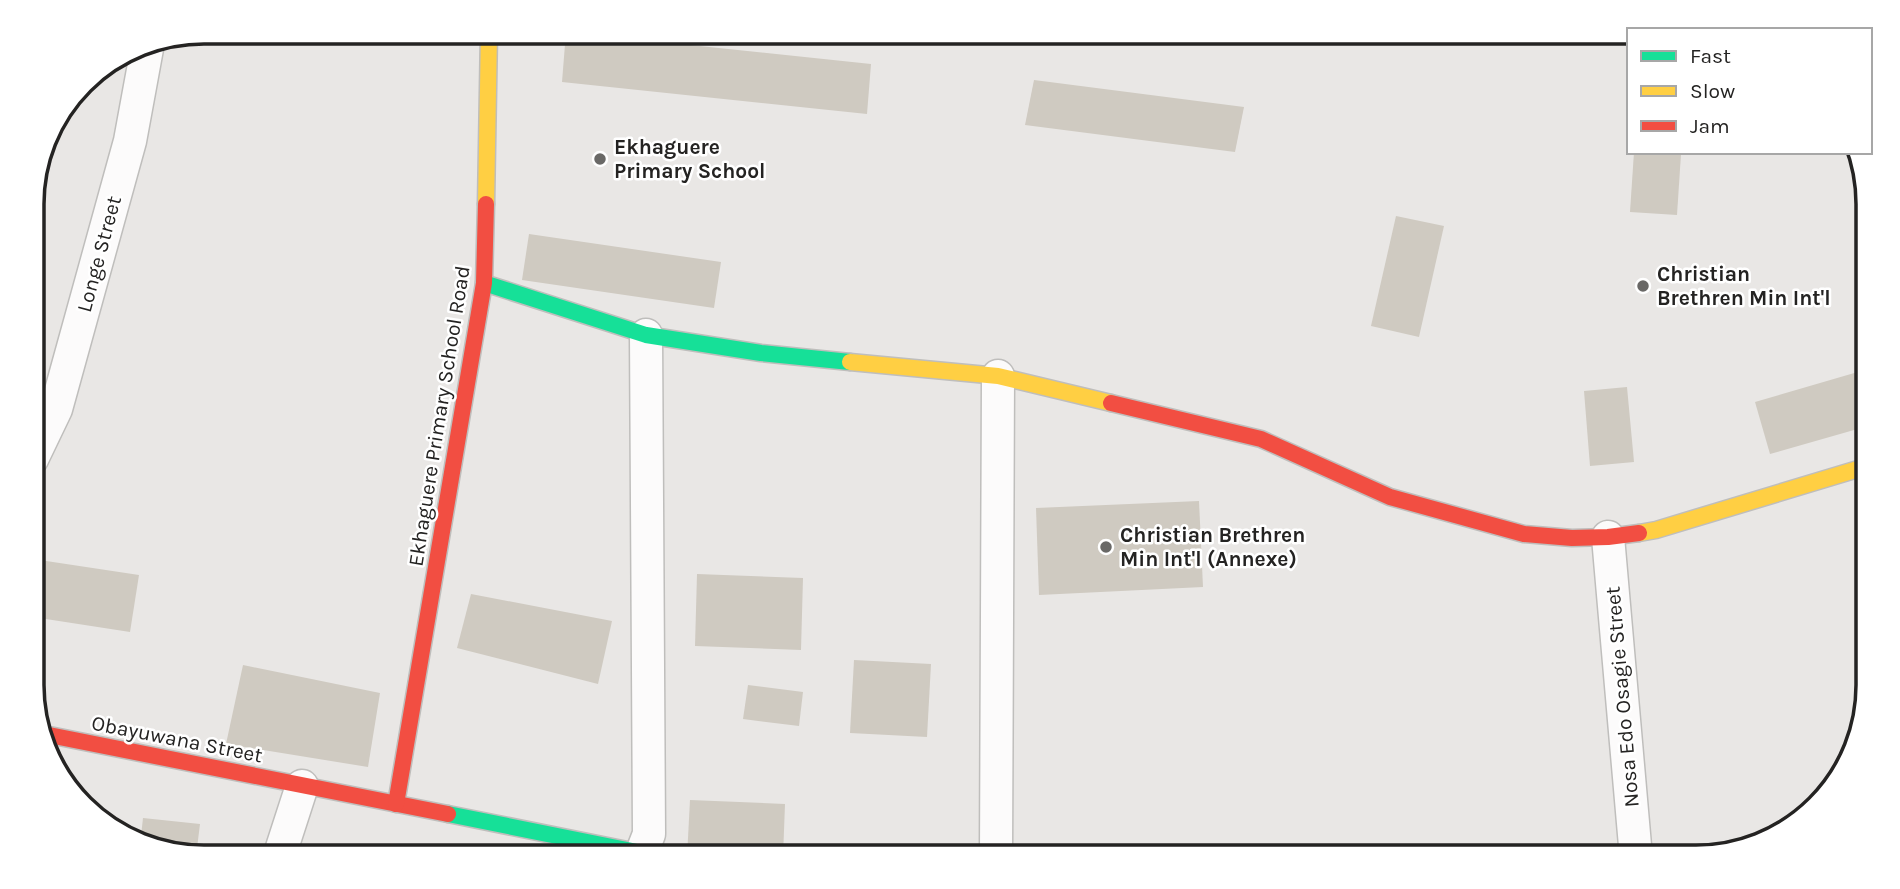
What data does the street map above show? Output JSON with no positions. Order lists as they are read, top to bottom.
{
  "streets": {
    "street": [
      "Longe Street",
      "Ekhaguere Primary School Road",
      "Nosa Edo Osagie Street",
      "Obayuwana Street"
    ]
  },
  "crossings": [
    ["Ekhaguere Primary School Road", "Obayuwana Street"]
  ],
  "places": ["Ekhaguere Primary School", "Christian Brethren Min Int'l", "Christian Brethren Min Int'l (Annexe)"],
  "legend": ["Fast", "Slow", "Jam"]
}
